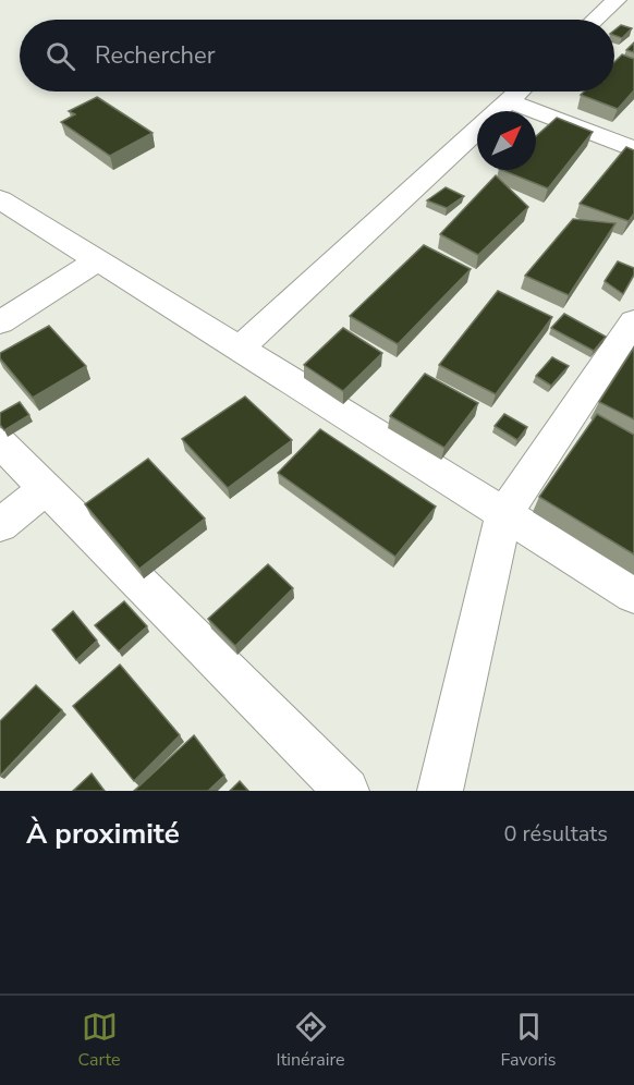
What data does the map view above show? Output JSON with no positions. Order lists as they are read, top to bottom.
{
  "north": "top right",
  "page": {
    "search": "Rechercher",
    "heading": ["À proximité", "0 résultats"],
    "nav": ["Carte", "Itinéraire", "Favoris"]
  }
}
